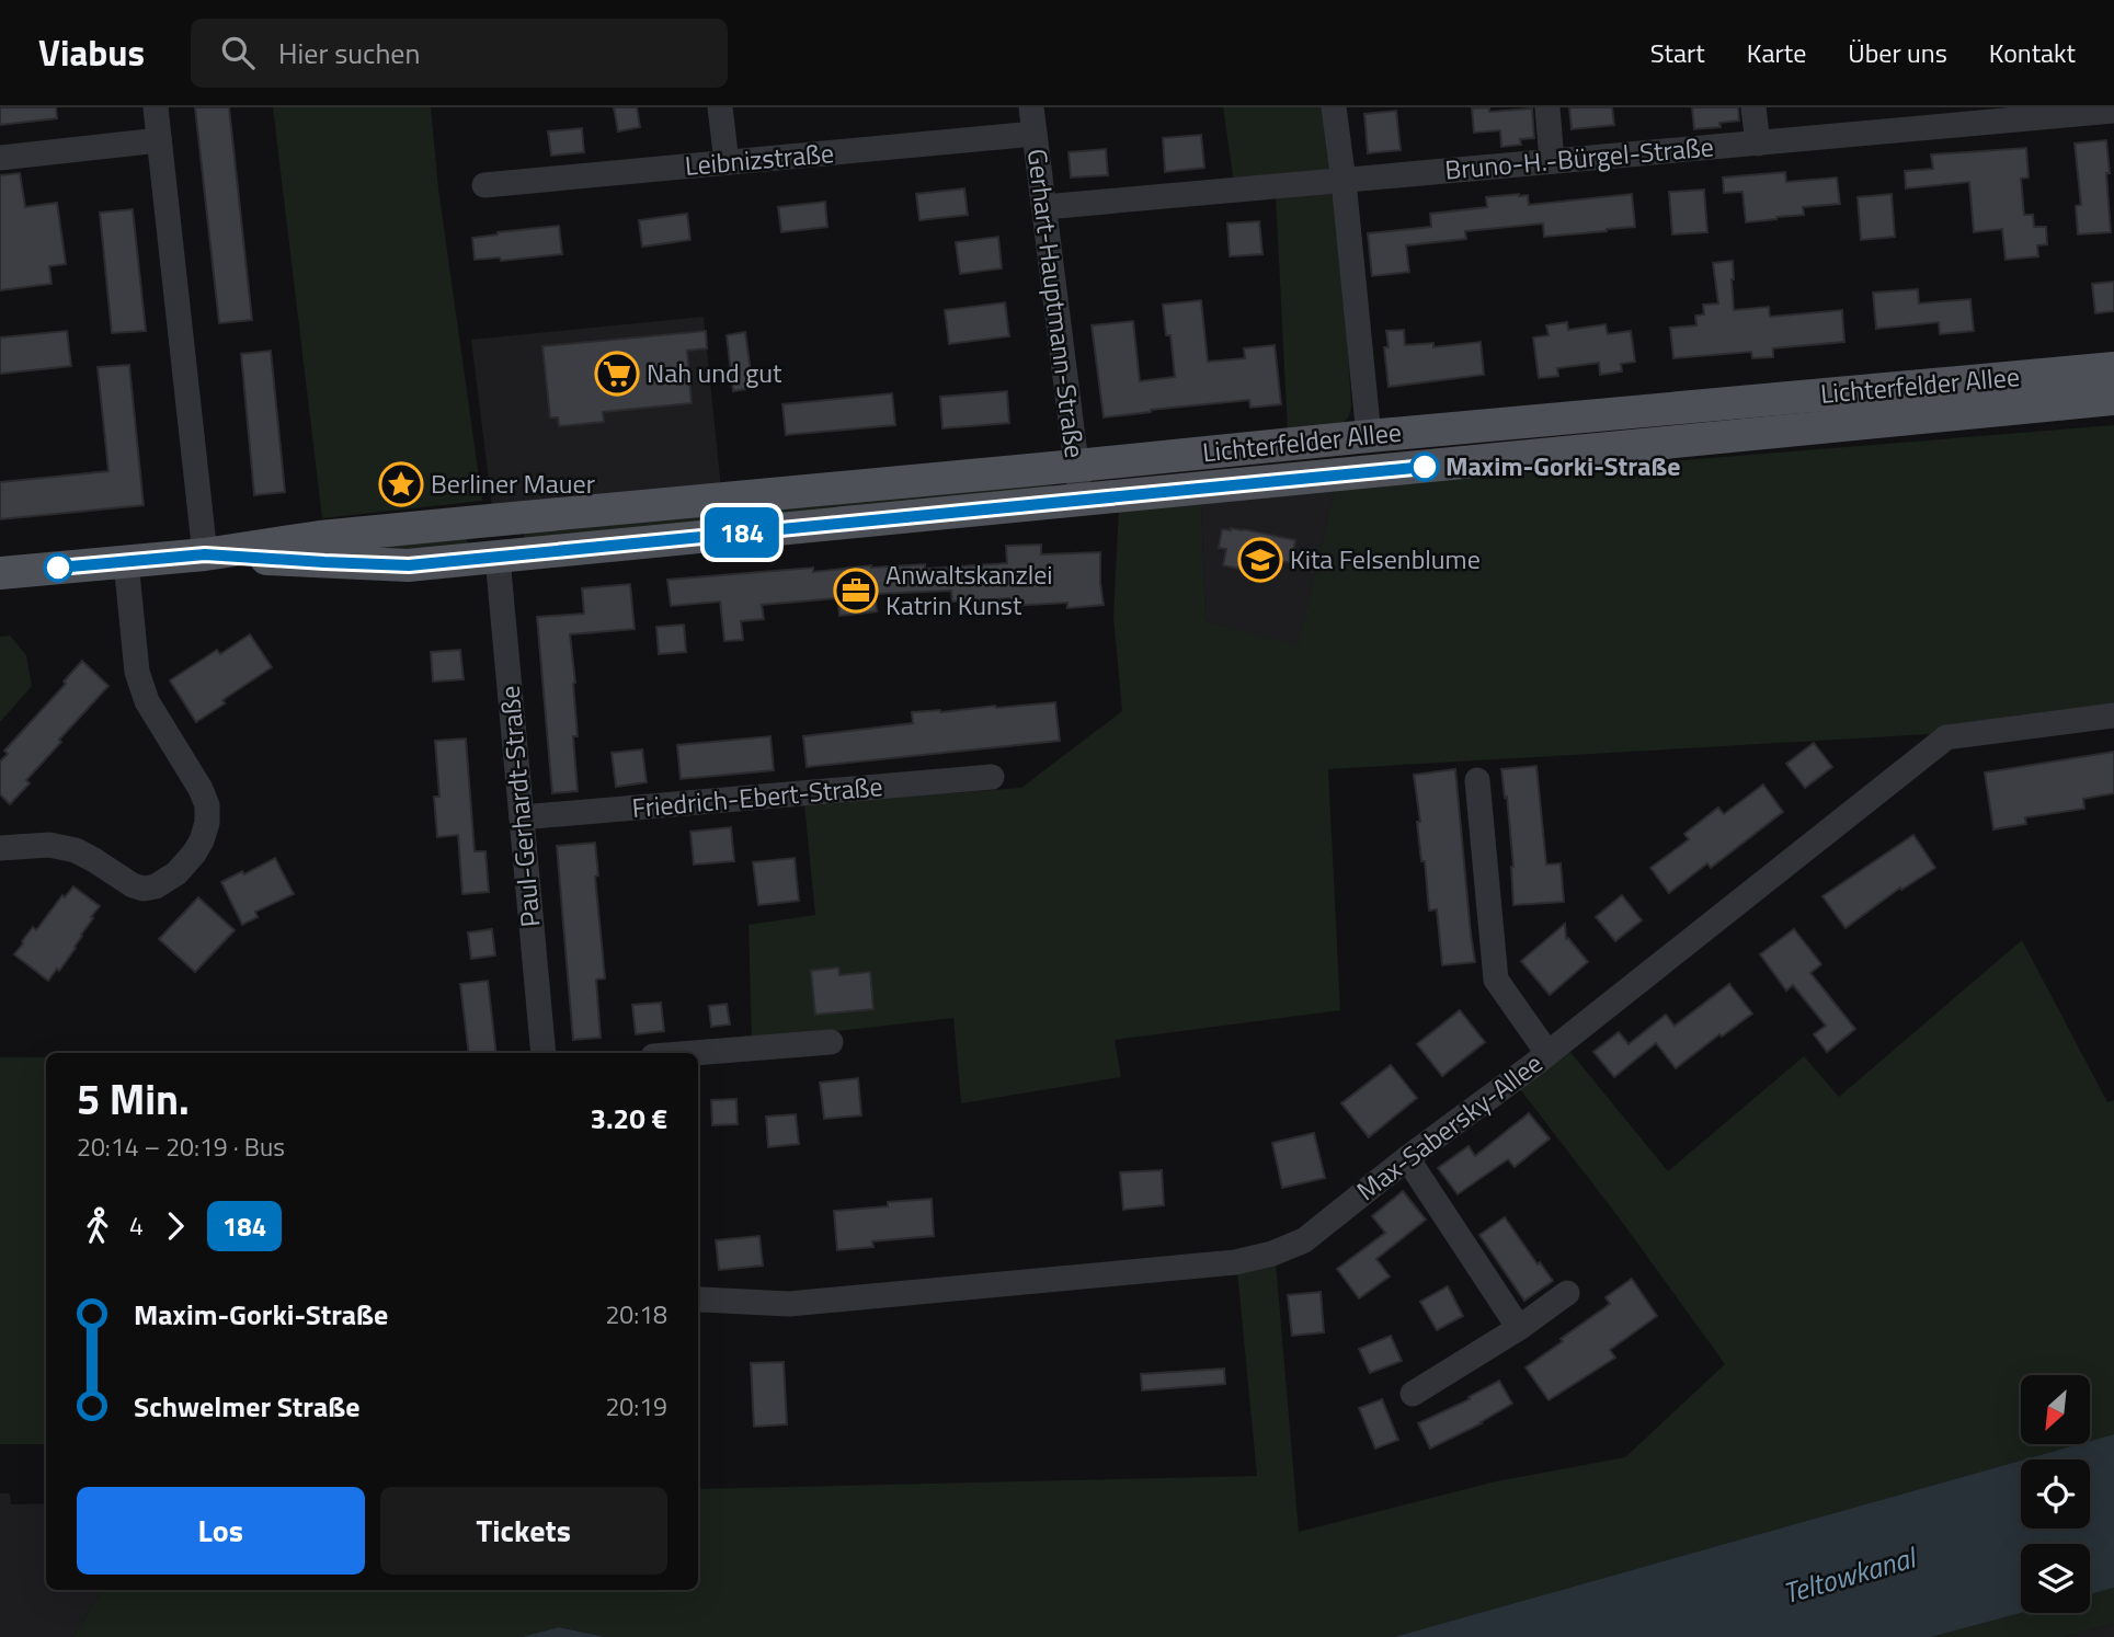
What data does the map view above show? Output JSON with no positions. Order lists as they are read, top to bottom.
{
  "streets": {
    "main road": ["Lichterfelder Allee"],
    "street": [
      "Bruno-H.-Bürgel-Straße",
      "Leibnizstraße",
      "Gerhart-Hauptmann-Straße",
      "Friedrich-Ebert-Straße",
      "Paul-Gerhardt-Straße",
      "Max-Sabersky-Allee"
    ]
  },
  "crossings": [
    ["Bruno-H.-Bürgel-Straße", "Gerhart-Hauptmann-Straße"],
    ["Leibnizstraße", "Gerhart-Hauptmann-Straße"],
    ["Gerhart-Hauptmann-Straße", "Lichterfelder Allee"],
    ["Lichterfelder Allee", "Paul-Gerhardt-Straße"],
    ["Friedrich-Ebert-Straße", "Paul-Gerhardt-Straße"]
  ],
  "water": ["Teltowkanal"],
  "places": {
    "supermarket": ["Nah und gut"],
    "other": ["Maxim-Gorki-Straße"],
    "place": ["Berliner Mauer"],
    "school or university": ["Kita Felsenblume"],
    "office": ["Anwaltskanzlei Katrin Kunst"]
  },
  "lines": ["bus line 184"],
  "north": "bottom left",
  "page": {
    "header": "Viabus",
    "search": "Hier suchen",
    "nav": [
      "Start",
      "Karte",
      "Über uns",
      "Kontakt"
    ],
    "on_map": "184",
    "heading": ["5 Min.", "20:14 – 20:19 · Bus", "3.20 €"],
    "legs": ["4", "184"],
    "list": [
      {
        "name": "Maxim-Gorki-Straße",
        "value": "20:18"
      },
      {
        "name": "Schwelmer Straße",
        "value": "20:19"
      }
    ],
    "buttons": ["Los", "Tickets"]
  }
}
